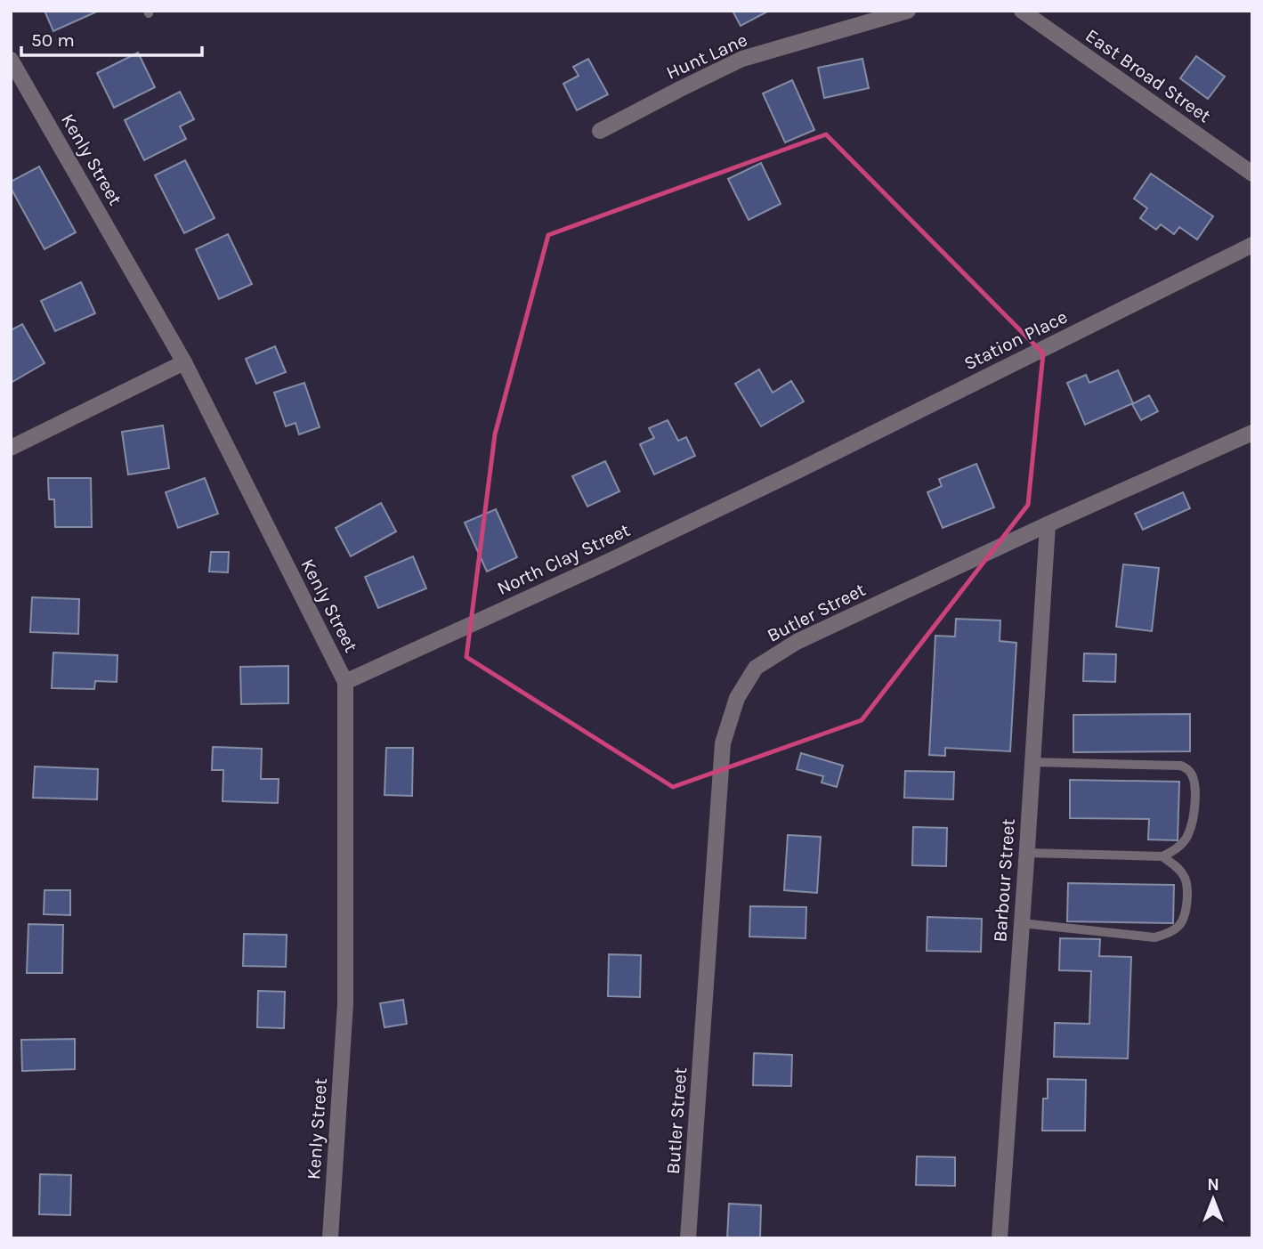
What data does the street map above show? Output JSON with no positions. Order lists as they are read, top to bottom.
{
  "streets": {
    "street": [
      "Hunt Lane",
      "East Broad Street",
      "Kenly Street",
      "Station Place",
      "North Clay Street",
      "Butler Street",
      "Barbour Street"
    ]
  },
  "crossings": [
    ["Kenly Street", "North Clay Street"],
    ["Station Place", "North Clay Street"],
    ["Butler Street", "Barbour Street"]
  ],
  "scale_bar": "50 m",
  "north": "top"
}
